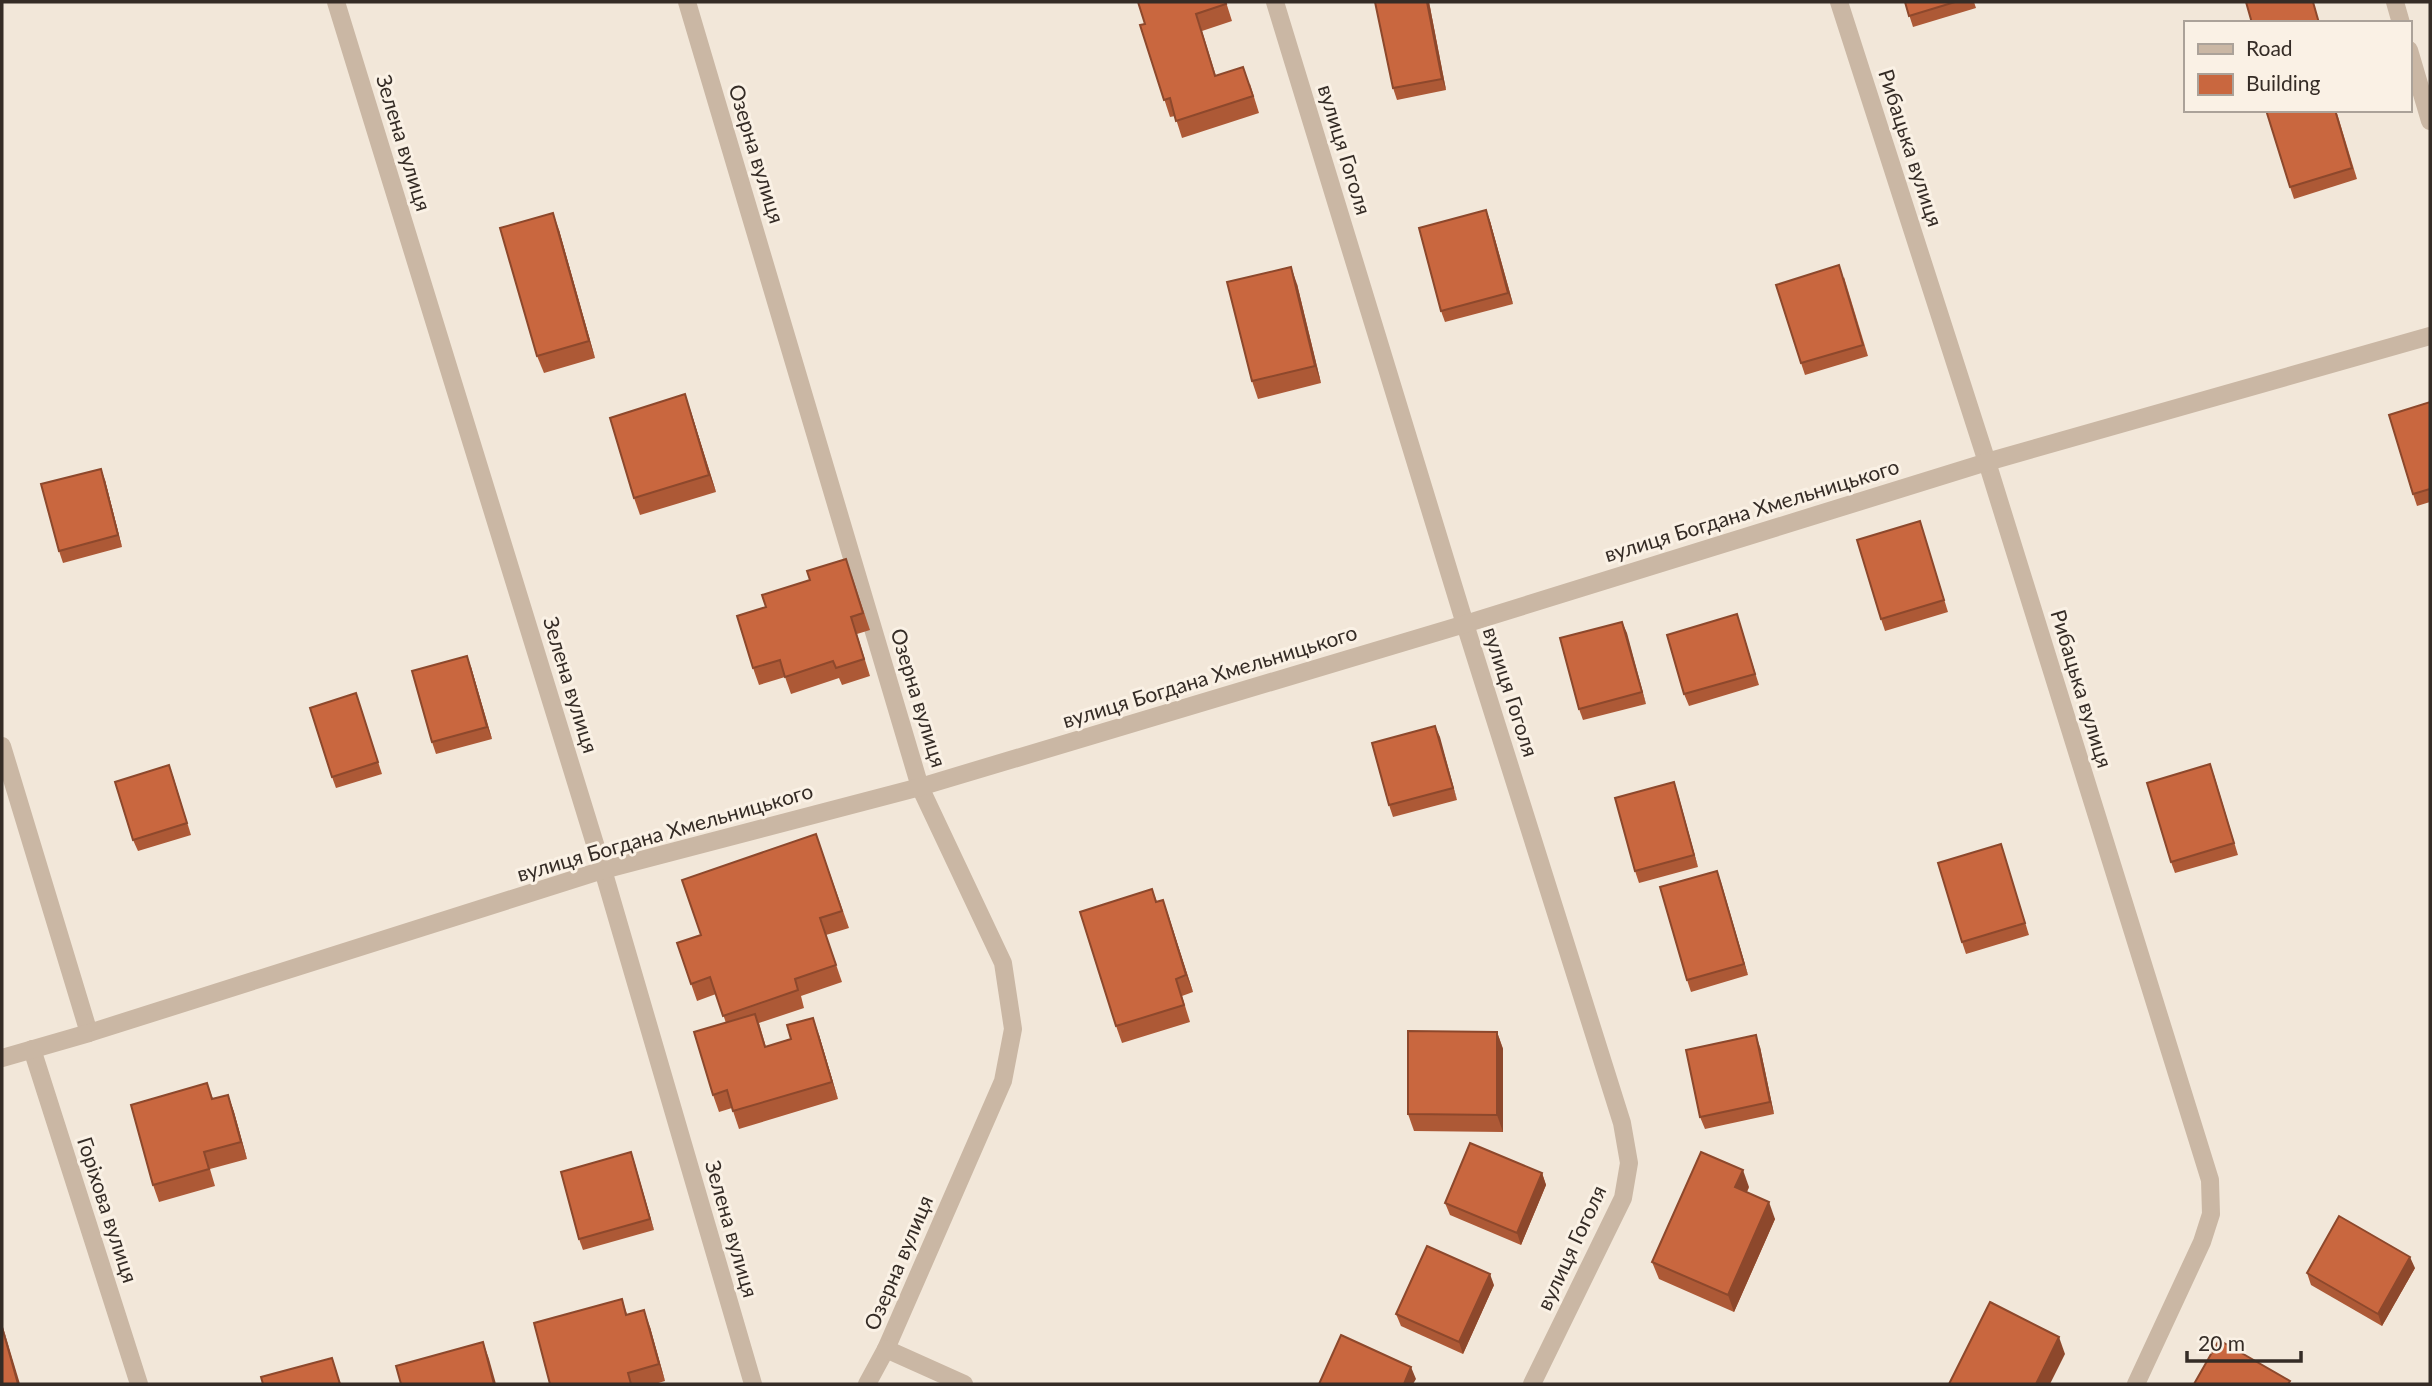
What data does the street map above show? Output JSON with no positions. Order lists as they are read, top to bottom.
{
  "streets": {
    "street": [
      "Зелена вулиця",
      "Рибацька вулиця",
      "вулиця Гоголя",
      "Озерна вулиця",
      "вулиця Богдана Хмельницького",
      "Горіхова вулиця"
    ]
  },
  "crossings": [
    ["Зелена вулиця", "вулиця Богдана Хмельницького"],
    ["Рибацька вулиця", "вулиця Богдана Хмельницького"],
    ["вулиця Гоголя", "вулиця Богдана Хмельницького"],
    ["Озерна вулиця", "вулиця Богдана Хмельницького"],
    ["вулиця Богдана Хмельницького", "Горіхова вулиця"]
  ],
  "legend": ["Road", "Building"],
  "scale_bar": "20 m"
}
